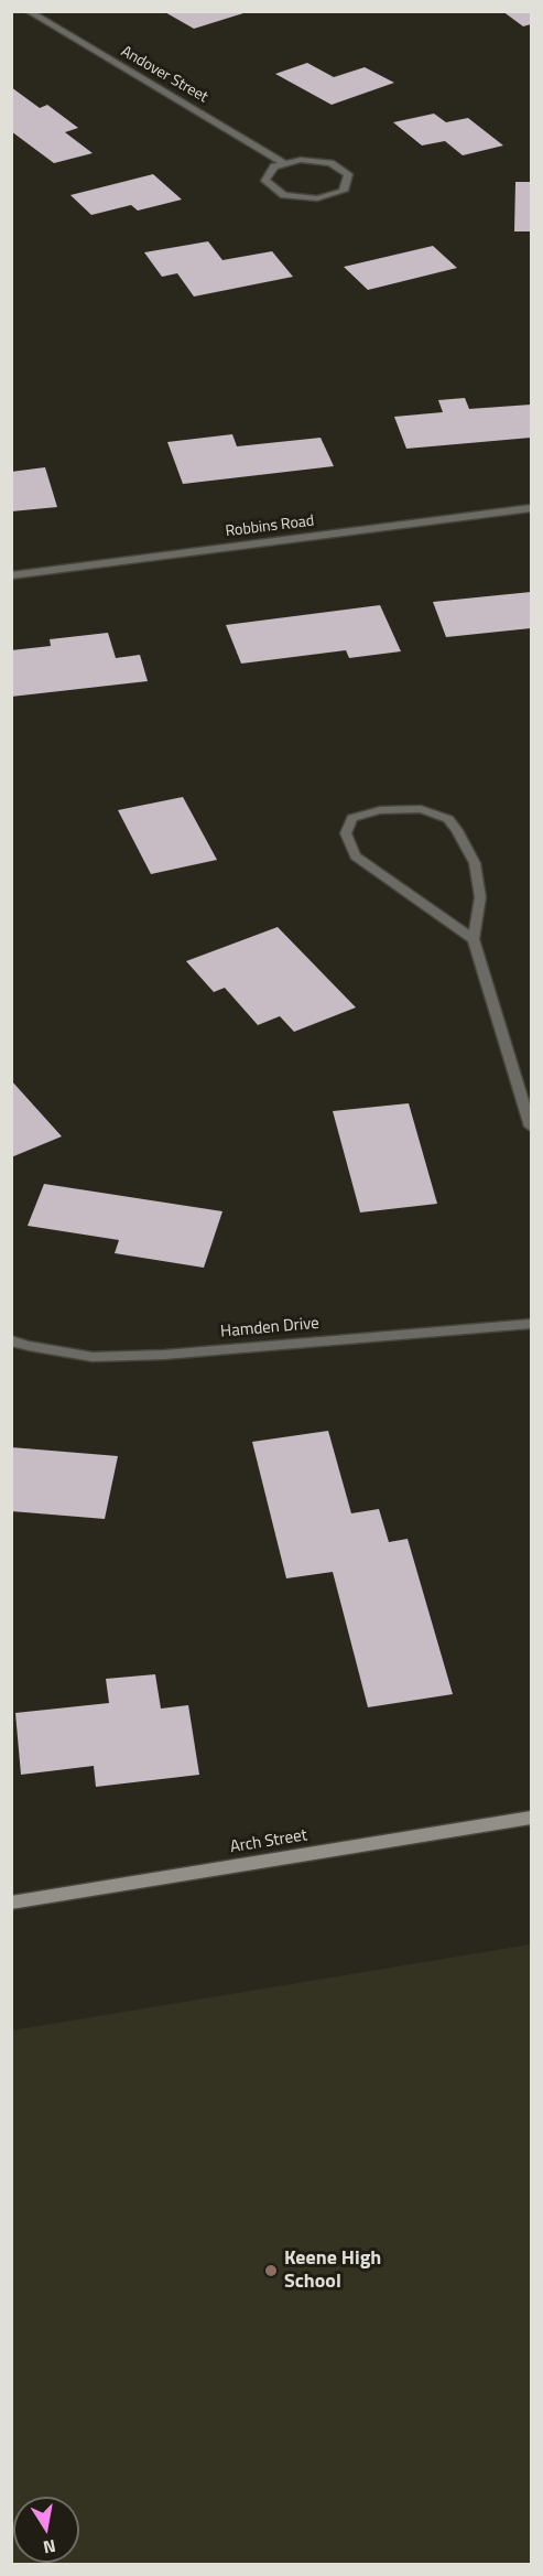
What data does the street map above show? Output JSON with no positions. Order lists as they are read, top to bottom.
{
  "streets": {
    "street": [
      "Andover Street",
      "Robbins Road",
      "Hamden Drive",
      "Arch Street"
    ]
  },
  "places": ["Keene High School"],
  "north": "bottom"
}
